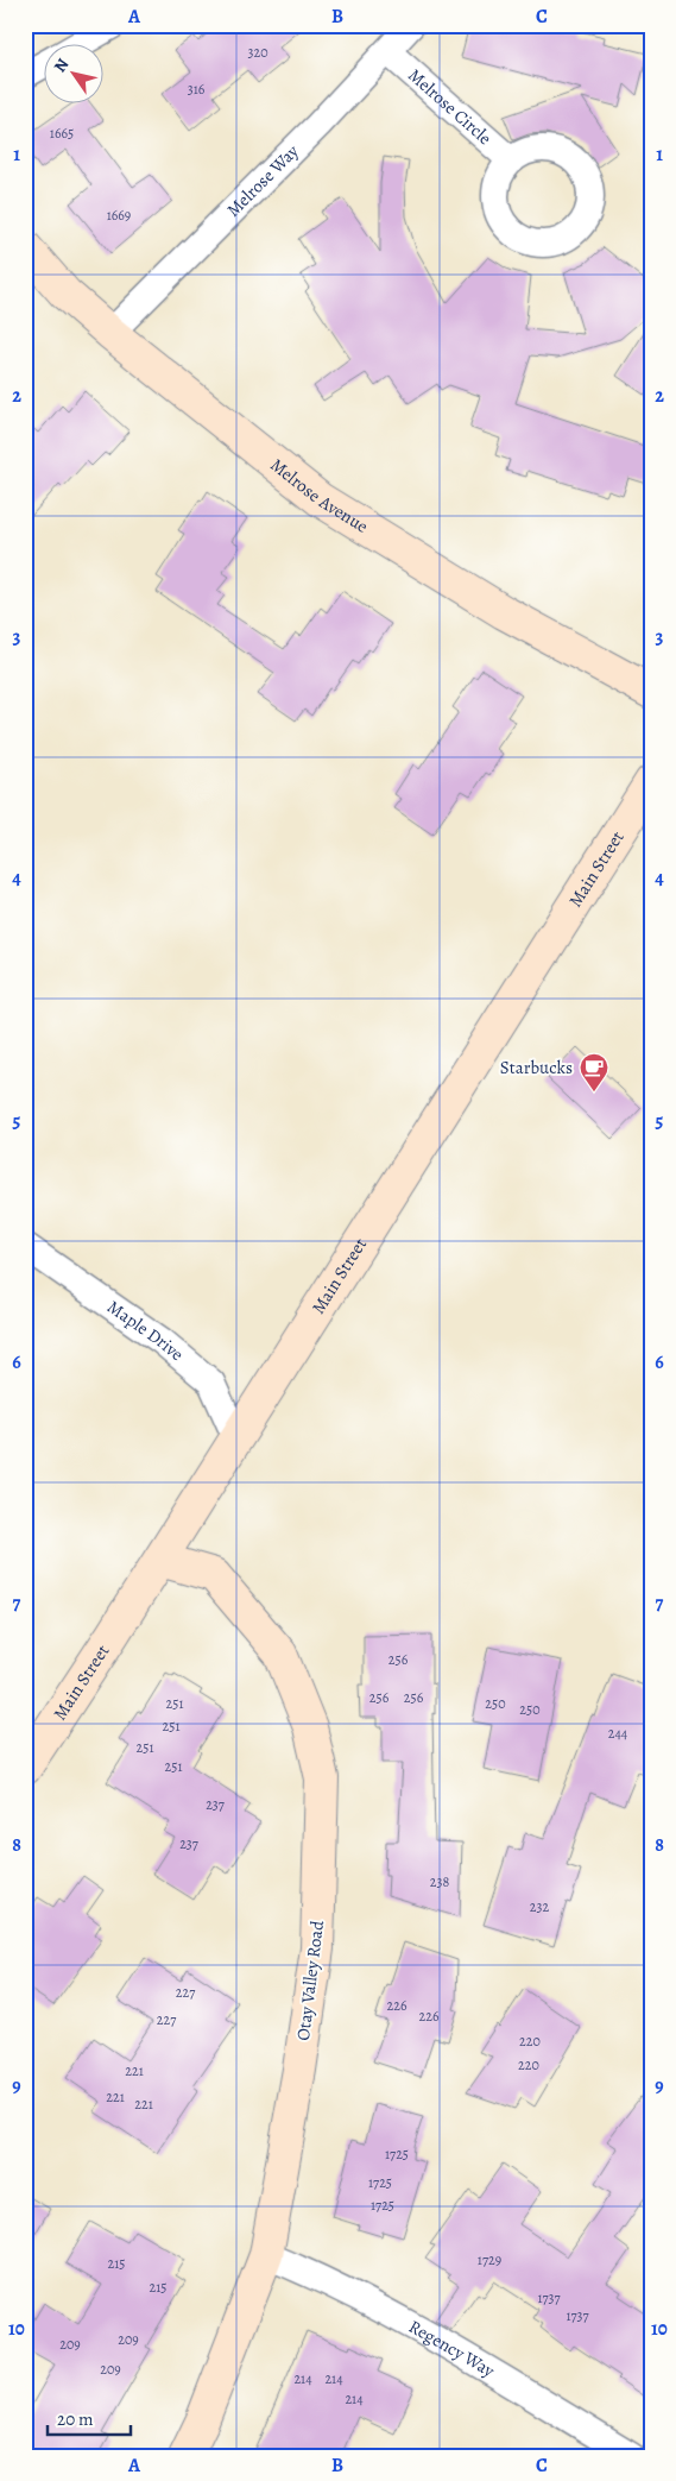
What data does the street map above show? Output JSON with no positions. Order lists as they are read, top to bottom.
{
  "streets": {
    "street": [
      "Melrose Circle",
      "Melrose Way",
      "Melrose Avenue",
      "Main Street",
      "Maple Drive",
      "Otay Valley Road",
      "Regency Way"
    ]
  },
  "crossings": [
    ["Melrose Circle", "Melrose Way"],
    ["Melrose Way", "Melrose Avenue"],
    ["Main Street", "Maple Drive"],
    ["Main Street", "Otay Valley Road"],
    ["Otay Valley Road", "Regency Way"]
  ],
  "places": {
    "cafe": ["Starbucks"]
  },
  "house_numbers": [
    "320",
    "316",
    "1665",
    "1669",
    "256",
    "256",
    "256",
    "251",
    "250",
    "250",
    "251",
    "244",
    "251",
    "251",
    "237",
    "237",
    "238",
    "232",
    "227",
    "226",
    "226",
    "227",
    "220",
    "220",
    "221",
    "221",
    "221",
    "1725",
    "1725",
    "1725",
    "1729",
    "215",
    "215",
    "1737",
    "1737",
    "209",
    "209",
    "209",
    "214",
    "214",
    "214"
  ],
  "scale_bar": "20 m",
  "north": "top left",
  "grid": {
    "columns": ["A", "B", "C"],
    "rows": [
      "1",
      "2",
      "3",
      "4",
      "5",
      "6",
      "7",
      "8",
      "9",
      "10"
    ]
  }
}
